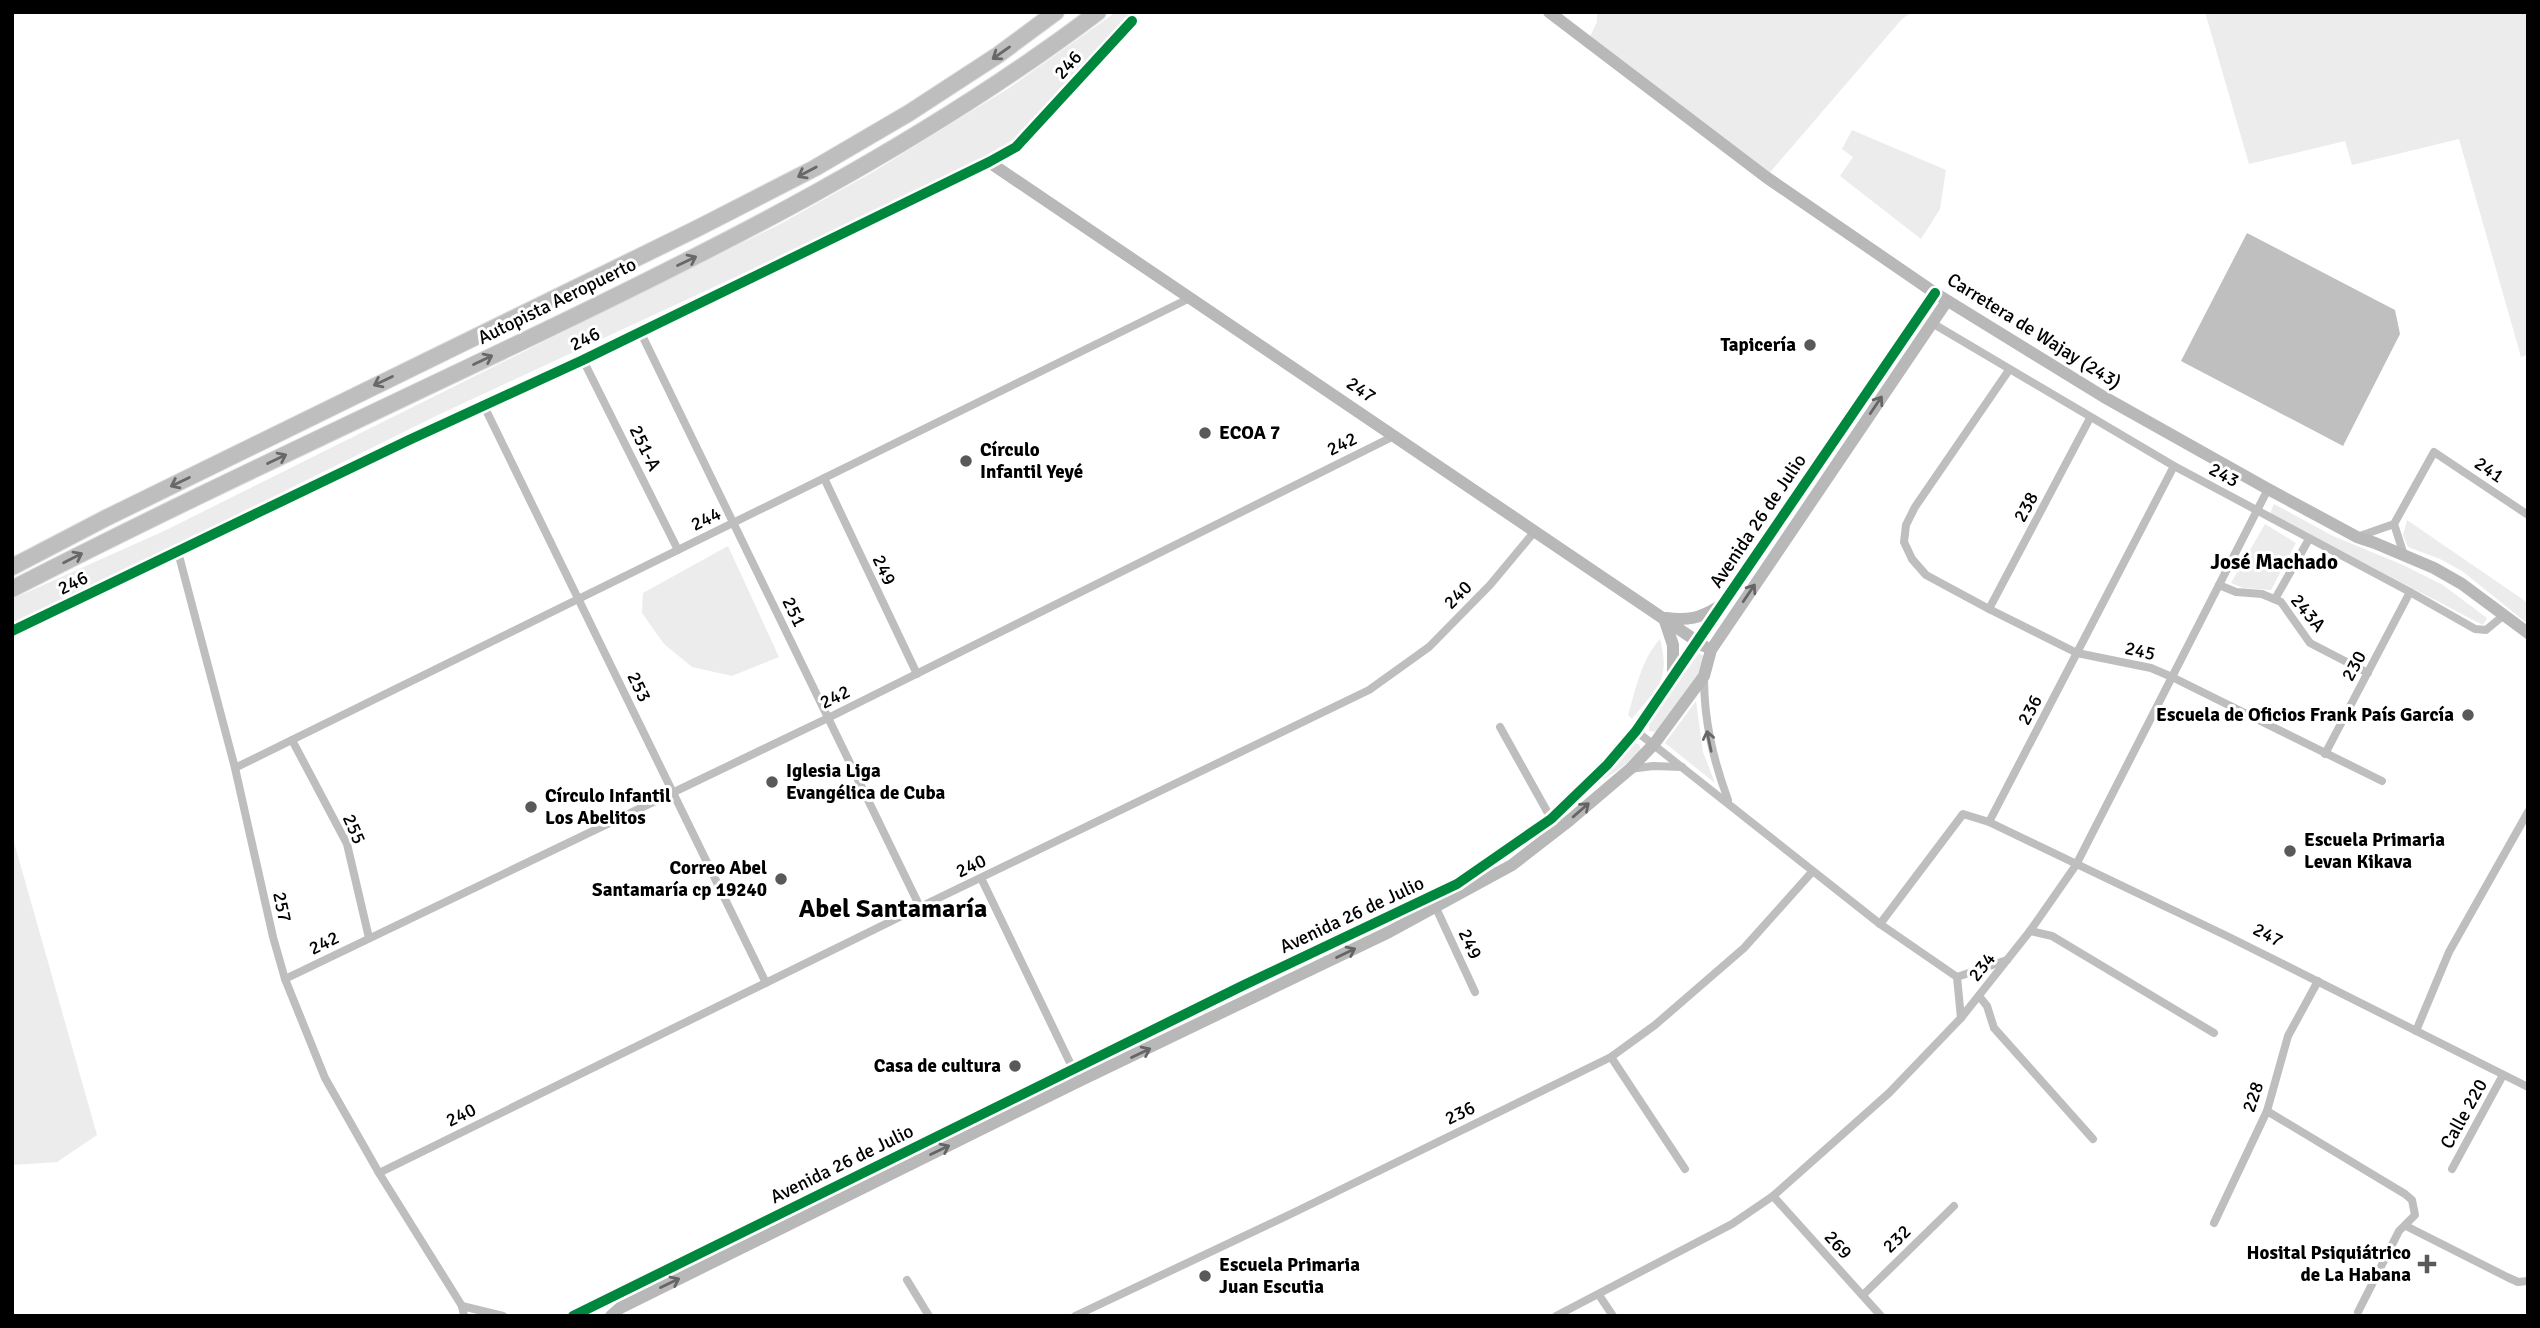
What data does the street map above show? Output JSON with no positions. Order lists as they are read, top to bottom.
{
  "streets": {
    "highway": ["Autopista Aeropuerto"],
    "street": [
      "246",
      "Carretera de Wajay (243)",
      "247",
      "242",
      "251-A",
      "241",
      "243",
      "238",
      "244",
      "Avenida 26 de Julio",
      "249",
      "240",
      "251",
      "243A",
      "245",
      "230",
      "253",
      "236",
      "255",
      "257",
      "234",
      "228",
      "Calle 220",
      "232",
      "269"
    ]
  },
  "crossings": [
    ["246", "247"],
    ["246", "251-A"],
    ["246", "251"],
    ["246", "253"],
    ["246", "257"],
    ["Carretera de Wajay (243)", "243"],
    ["Carretera de Wajay (243)", "Avenida 26 de Julio"],
    ["Carretera de Wajay (243)", "234"],
    ["247", "242"],
    ["247", "244"],
    ["247", "Avenida 26 de Julio"],
    ["247", "240"],
    ["247", "236"],
    ["247", "234"],
    ["247", "228"],
    ["247", "Calle 220"],
    ["242", "249"],
    ["242", "251"],
    ["242", "253"],
    ["242", "255"],
    ["242", "257"],
    ["251-A", "244"],
    ["243", "238"],
    ["243", "Avenida 26 de Julio"],
    ["243", "245"],
    ["243", "230"],
    ["243", "236"],
    ["243", "234"],
    ["238", "245"],
    ["244", "249"],
    ["244", "251"],
    ["244", "253"],
    ["244", "255"],
    ["244", "257"],
    ["Avenida 26 de Julio", "249"],
    ["240", "251"],
    ["240", "253"],
    ["240", "257"],
    ["243A", "230"],
    ["243A", "234"],
    ["245", "230"],
    ["245", "236"],
    ["245", "234"],
    ["234", "269"],
    ["232", "269"]
  ],
  "districts": ["José Machado", "Abel Santamaría"],
  "places": {
    "other": [
      "Tapicería",
      "ECOA 7",
      "Círculo Infantil Yeyé",
      "Escuela de Oficios Frank País García",
      "Iglesia Liga Evangélica de Cuba",
      "Círculo Infantil Los Abelitos",
      "Escuela Primaria Levan Kikava",
      "Correo Abel Santamaría cp 19240",
      "Casa de cultura",
      "Escuela Primaria Juan Escutia"
    ],
    "health": ["Hosital Psiquiátrico de La Habana"]
  }
}
